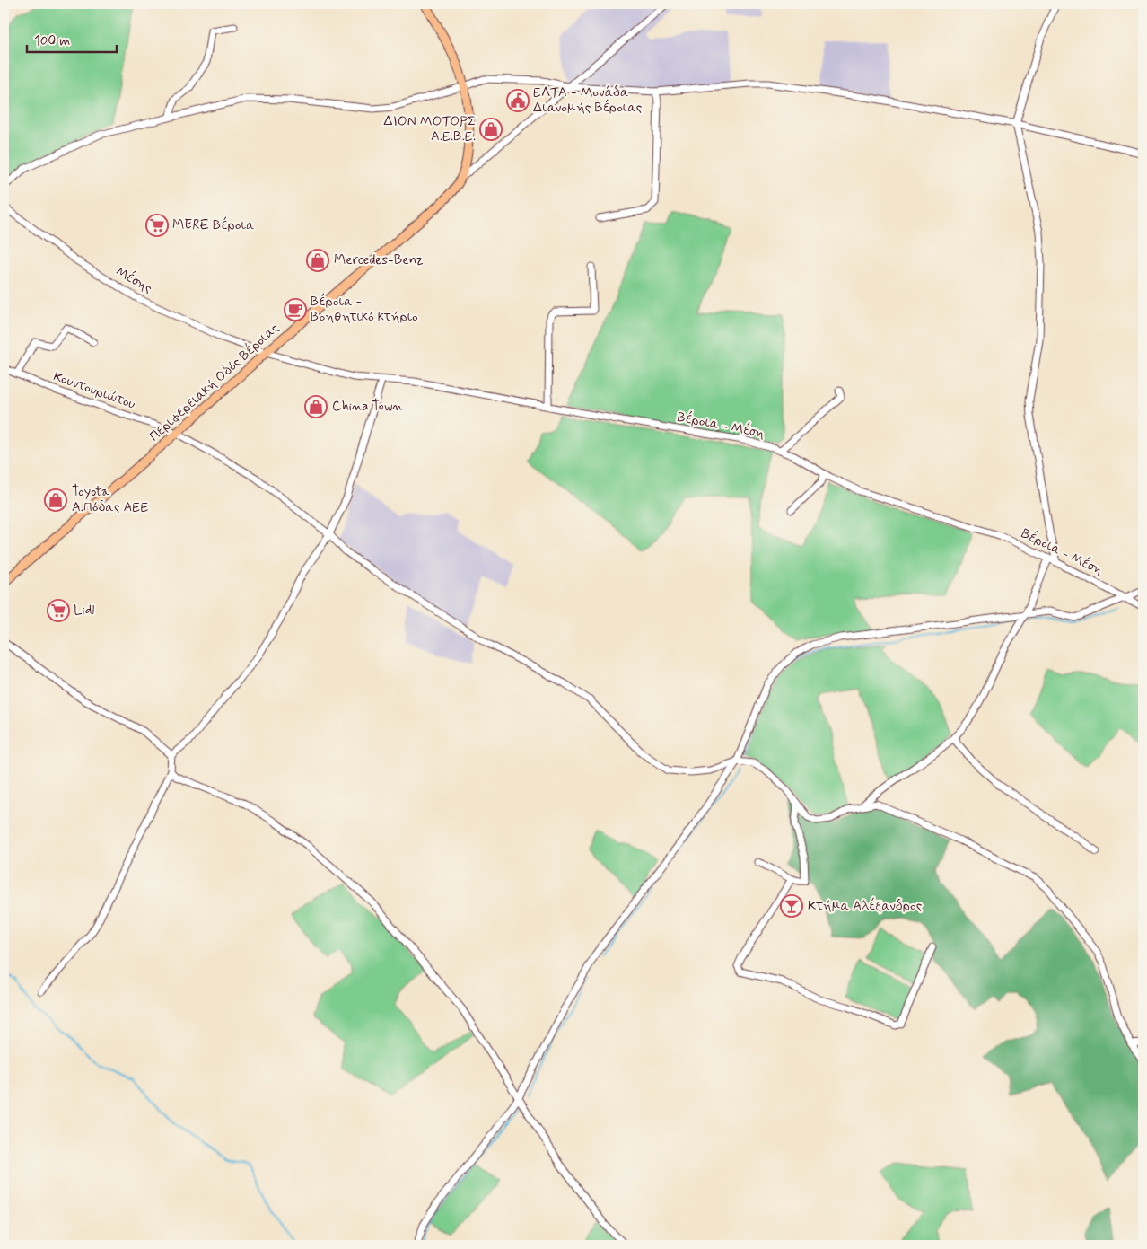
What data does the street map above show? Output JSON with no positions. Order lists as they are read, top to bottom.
{
  "streets": {
    "main road": ["Περιφερειακή Οδός Βέροιας"],
    "street": ["Μέσης", "Κουντουριώτου", "Βέροια - Μέση"]
  },
  "crossings": [
    ["Μέσης", "Περιφερειακή Οδός Βέροιας"],
    ["Μέσης", "Βέροια - Μέση"],
    ["Περιφερειακή Οδός Βέροιας", "Κουντουριώτου"],
    ["Περιφερειακή Οδός Βέροιας", "Βέροια - Μέση"]
  ],
  "places": {
    "public building": ["ΕΛΤΑ - Μονάδα Διανομής Βέροιας"],
    "shop": [
      "ΔΙΟΝ ΜΟΤΟΡΣ Α.Ε.Β.Ε.",
      "Mercedes-Benz",
      "China Town",
      "Toyota Α.Πόδας ΑΕΕ"
    ],
    "supermarket": ["MERE Βέροια", "Lidl"],
    "cafe": ["Βέροια - Βοηθητικό κτήριο"],
    "bar": ["Κτήμα Αλέξανδρος"]
  },
  "scale_bar": "100 m"
}
